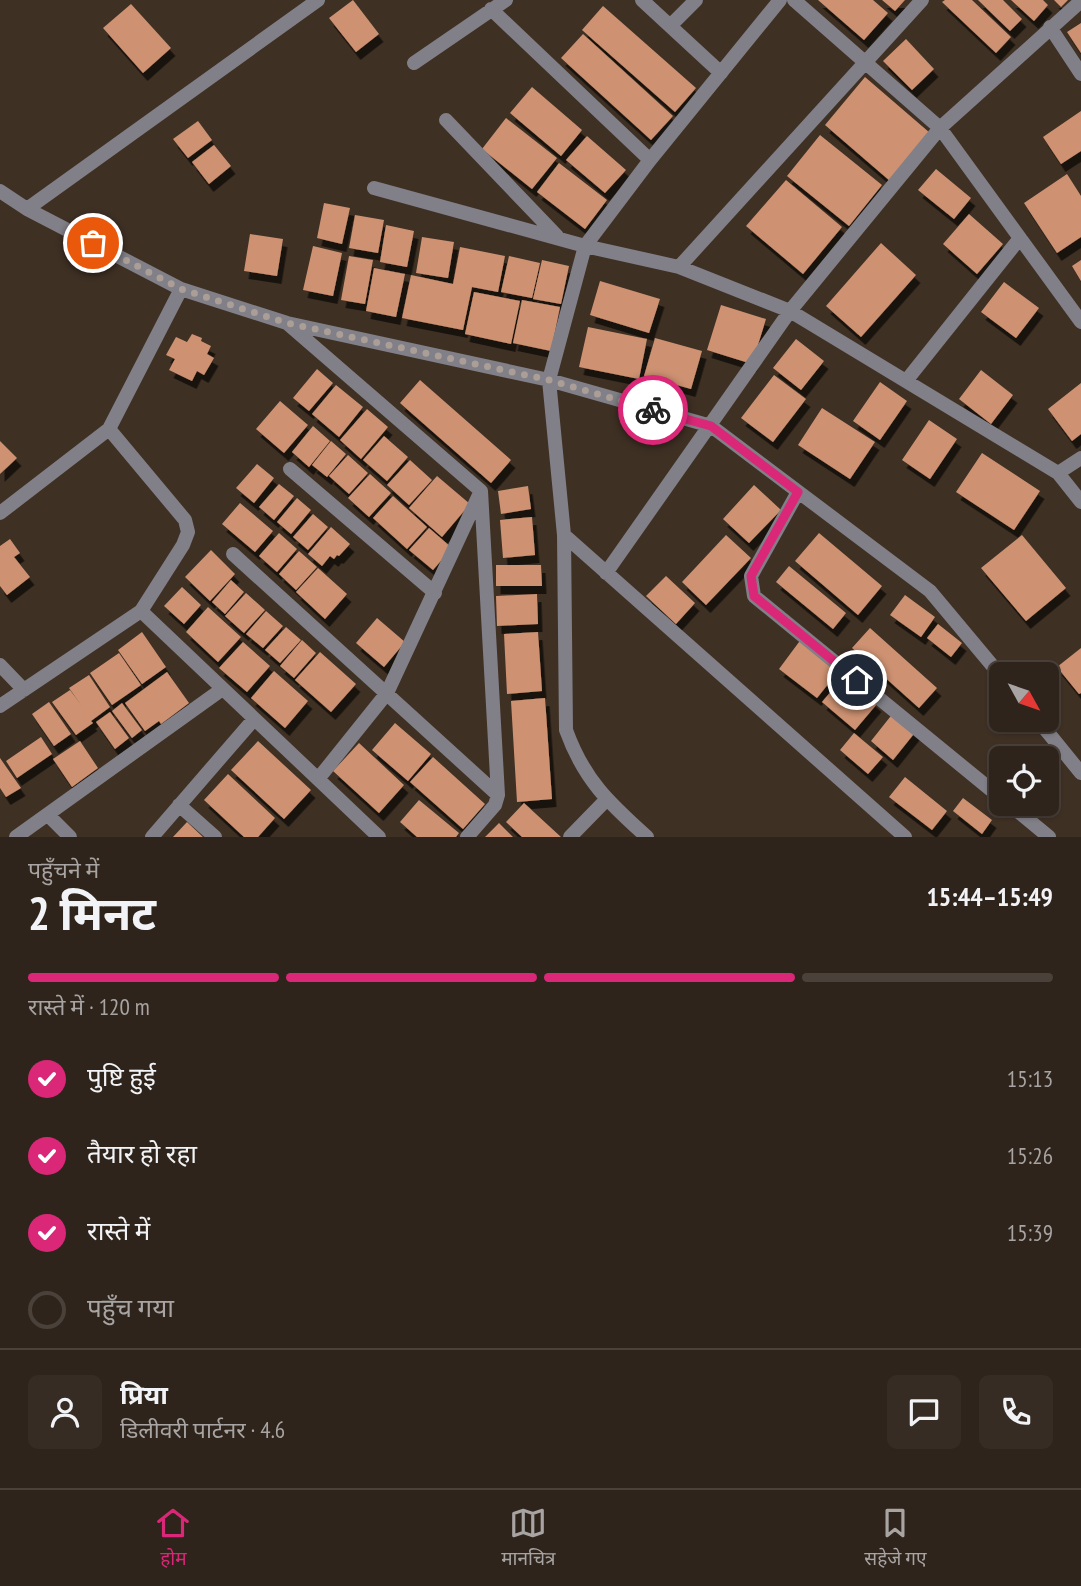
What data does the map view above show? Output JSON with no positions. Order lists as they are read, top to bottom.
{
  "north": "bottom right",
  "page": {
    "heading": ["2 मिनट", "पहुँचने में", "15:44–15:49"],
    "panel": ["प्रिया", "डिलीवरी पार्टनर · 4.6"],
    "bar": "रास्ते में · 120 m",
    "list": [
      ["पुष्टि हुई", "15:13"],
      ["तैयार हो रहा", "15:26"],
      ["रास्ते में", "15:39"],
      "पहुँच गया"
    ],
    "tabs": ["होम", "मानचित्र", "सहेजे गए"]
  }
}
